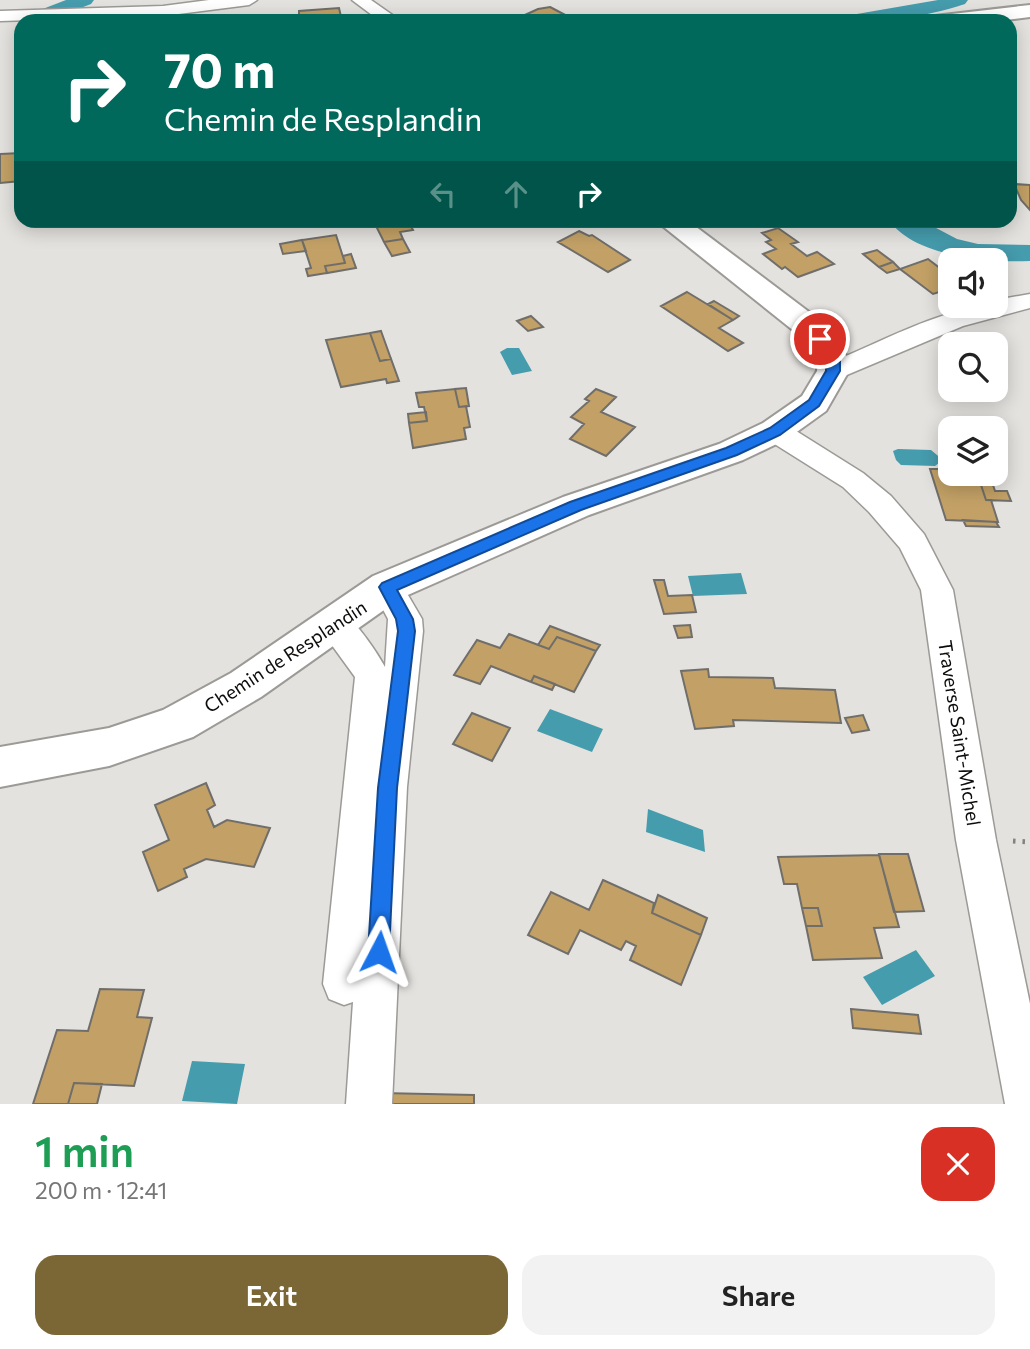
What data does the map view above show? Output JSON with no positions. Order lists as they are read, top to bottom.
{
  "streets": {
    "street": ["Chemin de Resplandin", "Traverse Saint-Michel"]
  },
  "crossings": [
    ["Chemin de Resplandin", "Traverse Saint-Michel"]
  ],
  "page": {
    "turn": ["70 m", "Chemin de Resplandin"],
    "heading": ["1 min", "200 m · 12:41"],
    "buttons": ["Exit", "Share"]
  }
}
